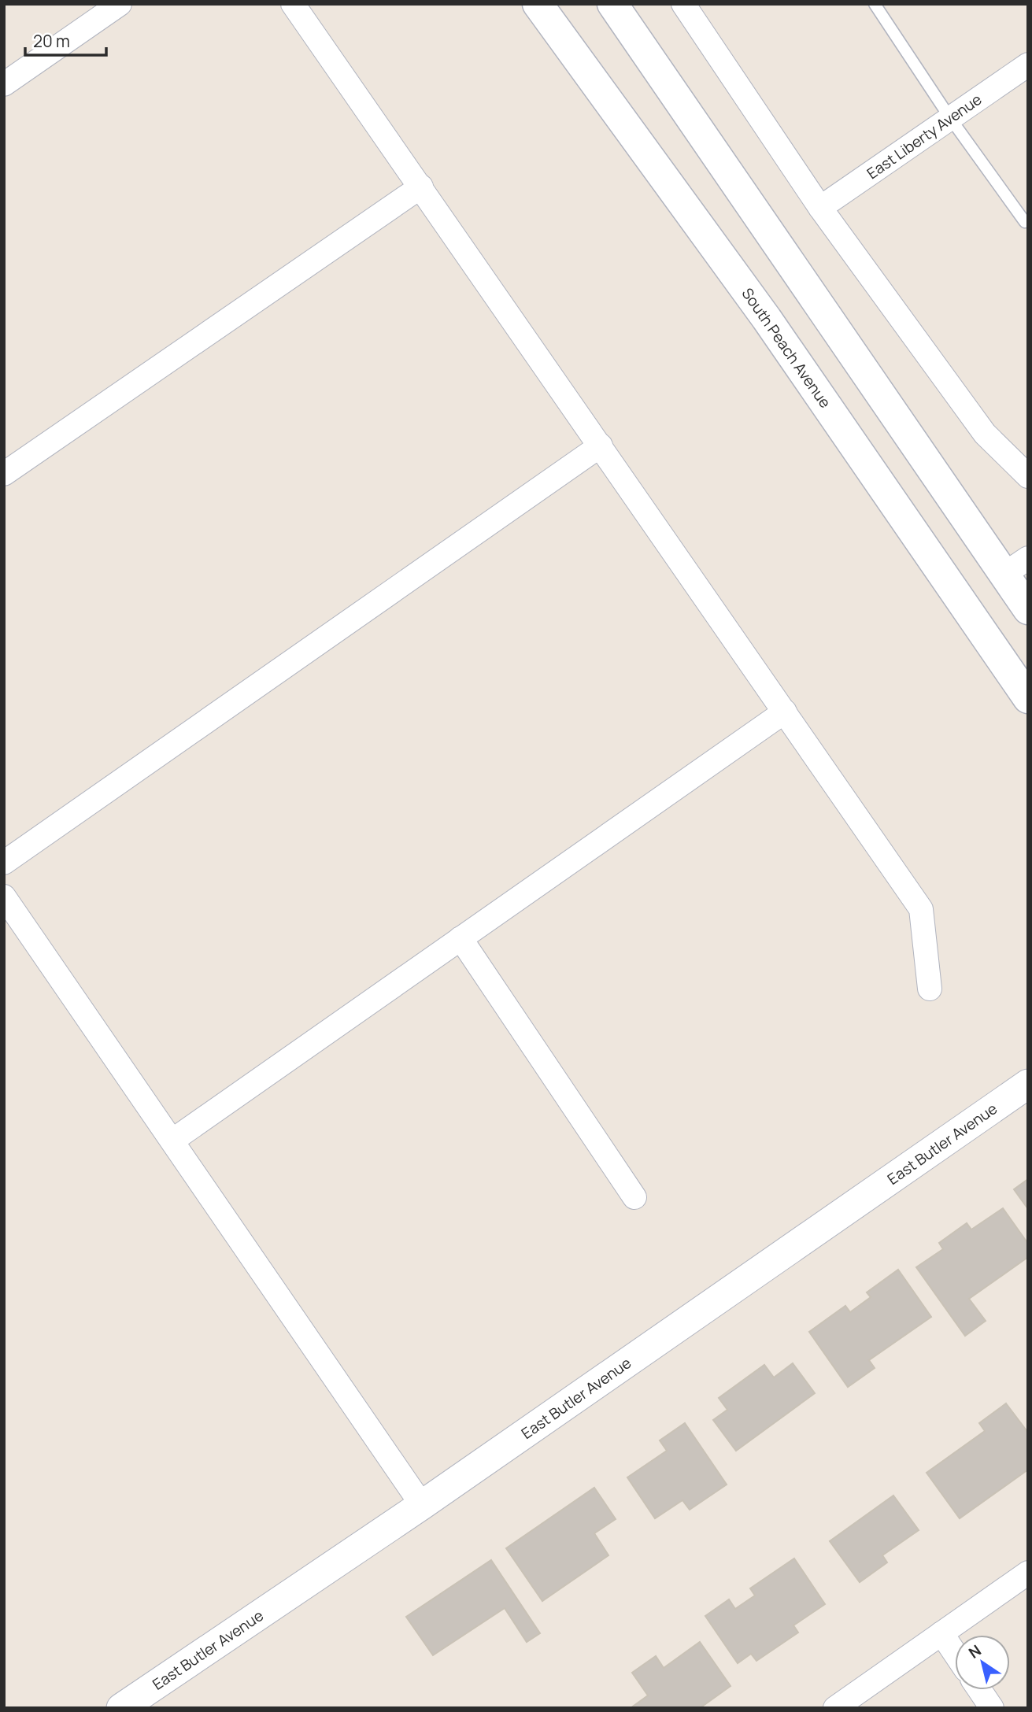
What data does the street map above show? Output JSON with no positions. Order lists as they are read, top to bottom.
{
  "streets": {
    "main road": ["South Peach Avenue"],
    "street": ["East Liberty Avenue", "East Butler Avenue"]
  },
  "scale_bar": "20 m",
  "north": "top left"
}
